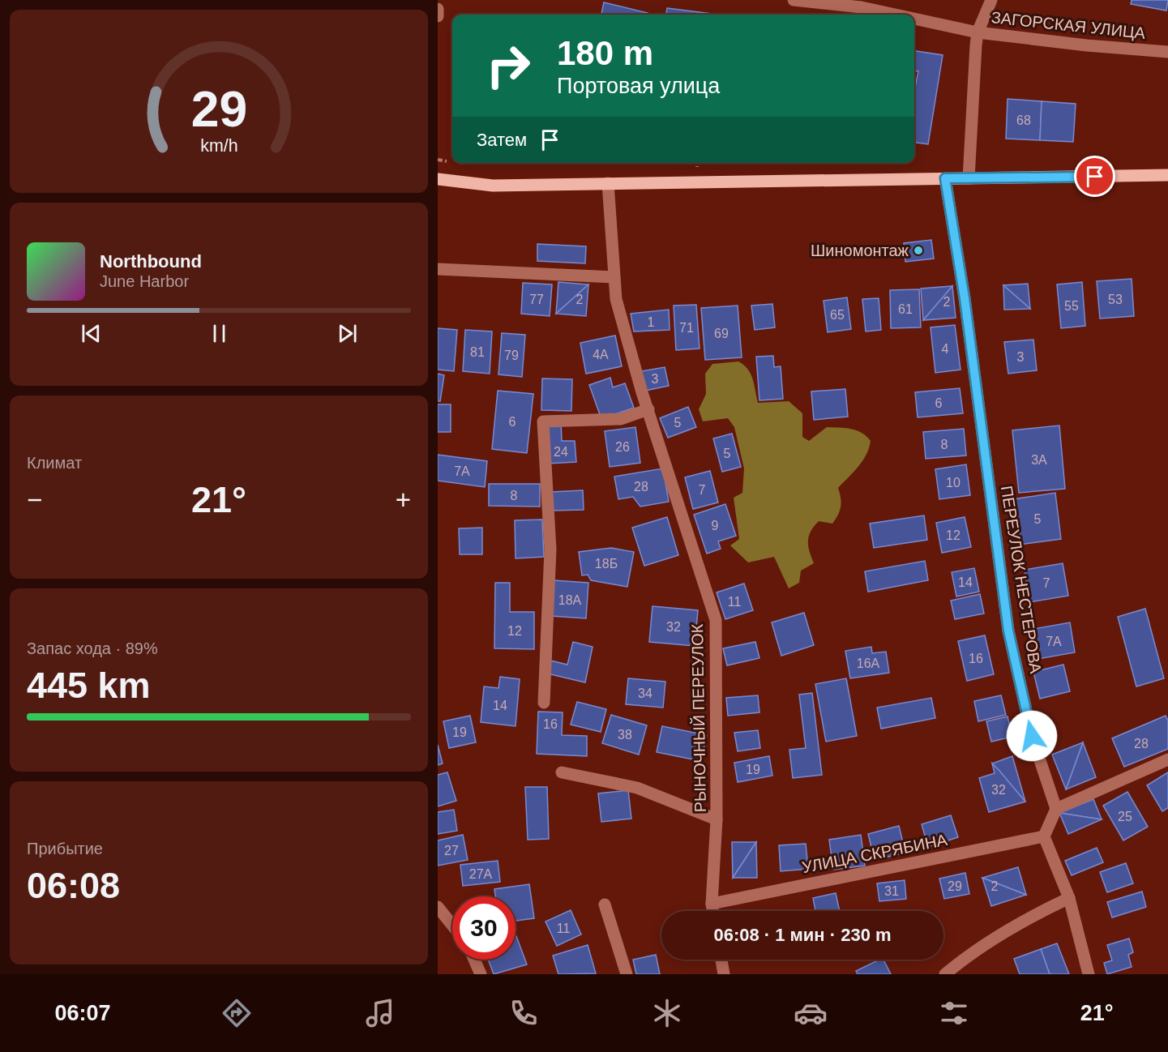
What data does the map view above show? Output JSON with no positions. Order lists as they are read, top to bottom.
{
  "streets": {
    "street": [
      "ЗАГОРСКАЯ УЛИЦА",
      "ПЕРЕУЛОК НЕСТЕРОВА",
      "РЫНОЧНЫЙ ПЕРЕУЛОК",
      "УЛИЦА СКРЯБИНА"
    ]
  },
  "crossings": [
    ["РЫНОЧНЫЙ ПЕРЕУЛОК", "УЛИЦА СКРЯБИНА"]
  ],
  "places": ["Шиномонтаж"],
  "house_numbers": [
    "68",
    "77",
    "2",
    "53",
    "2",
    "55",
    "61",
    "65",
    "1",
    "71",
    "69",
    "4",
    "81",
    "4А",
    "79",
    "3",
    "3",
    "6",
    "6",
    "5",
    "8",
    "26",
    "24",
    "5",
    "3А",
    "7А",
    "10",
    "28",
    "7",
    "8",
    "5",
    "9",
    "12",
    "18Б",
    "14",
    "7",
    "18А",
    "11",
    "32",
    "12",
    "7А",
    "16",
    "16А",
    "34",
    "14",
    "16",
    "19",
    "38",
    "28",
    "19",
    "32",
    "25",
    "27",
    "27А",
    "29",
    "2",
    "31",
    "11"
  ],
  "page": {
    "turn": ["180 m", "Портовая улица"],
    "then": "Затем",
    "song": ["Northbound", "June Harbor"],
    "tile": [
      "Климат",
      ["Запас хода · 89%", "445 km"],
      ["Прибытие", "06:08"]
    ],
    "heat": ["−", "21°", "+"],
    "limit": "30",
    "trip": "06:08 · 1 мин · 230 m",
    "tabs": ["06:07", "21°"],
    "gauge": ["29", "km/h"]
  }
}
